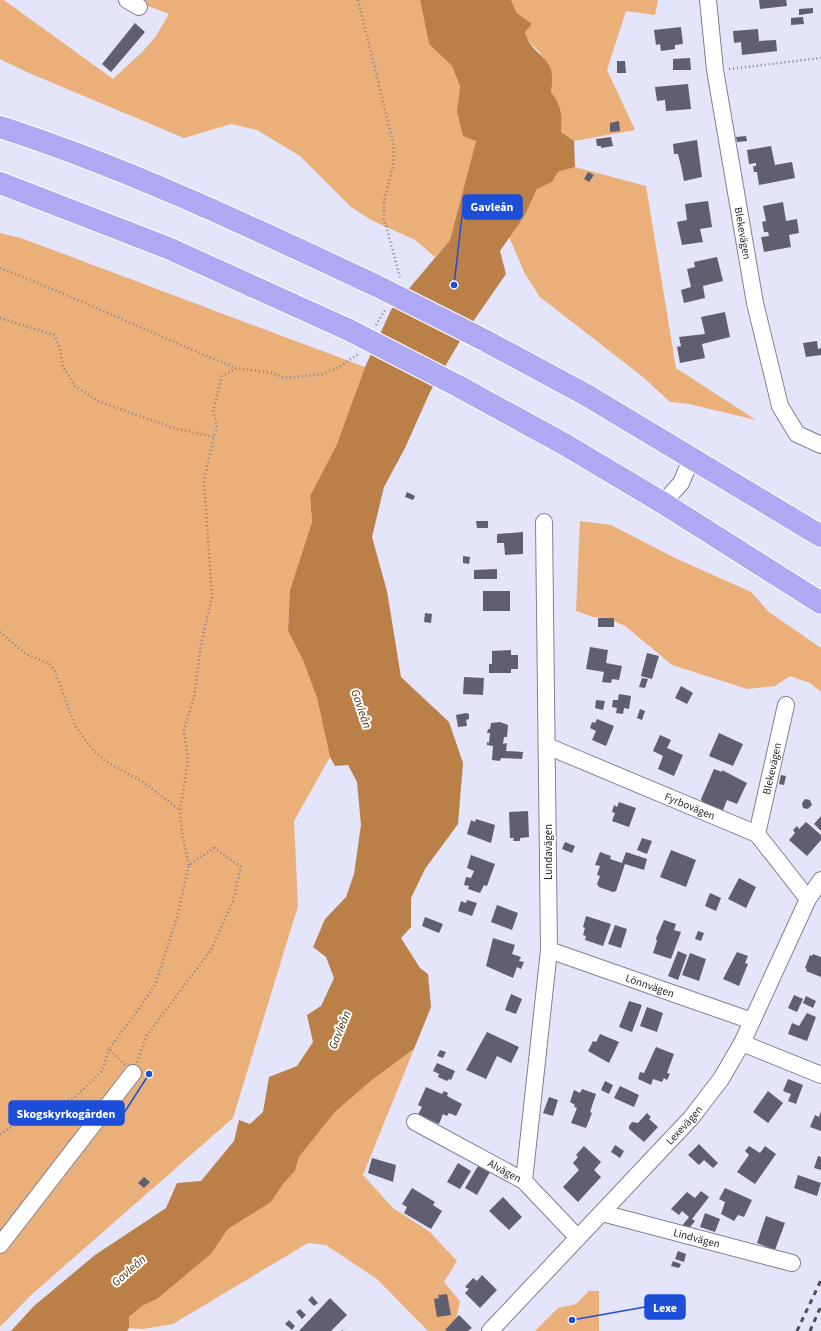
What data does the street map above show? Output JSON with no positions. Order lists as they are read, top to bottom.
{
  "streets": {
    "street": [
      "Blekevägen",
      "Fyrbovägen",
      "Lundavägen",
      "Lönnvägen",
      "Lexevägen",
      "Alvägen",
      "Lindvägen"
    ]
  },
  "crossings": [
    ["Blekevägen", "Fyrbovägen"],
    ["Fyrbovägen", "Lundavägen"],
    ["Fyrbovägen", "Lexevägen"],
    ["Lundavägen", "Lönnvägen"],
    ["Lundavägen", "Alvägen"],
    ["Lönnvägen", "Lexevägen"],
    ["Lexevägen", "Alvägen"],
    ["Lexevägen", "Lindvägen"]
  ],
  "water": ["Gavleån"],
  "places": ["Gavleån", "Skogskyrkogården", "Lexe"]
}
